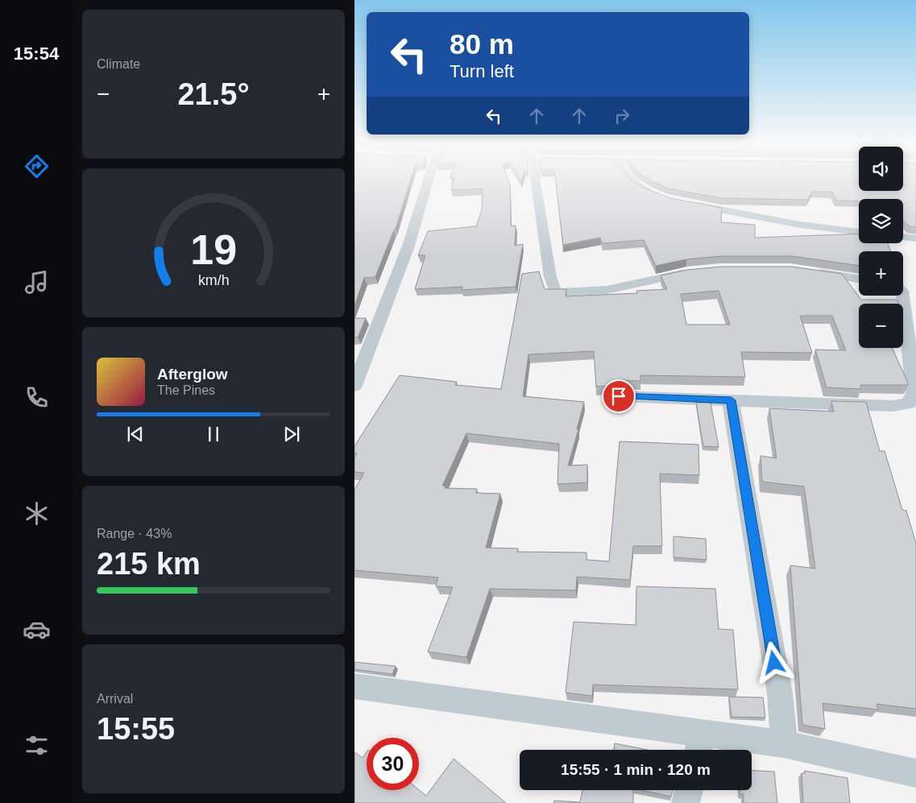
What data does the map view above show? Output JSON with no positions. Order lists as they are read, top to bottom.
{
  "page": {
    "tabs": "15:54",
    "tile": [
      "Climate",
      ["Range · 43%", "215 km"],
      ["Arrival", "15:55"]
    ],
    "turn": ["80 m", "Turn left"],
    "heat": ["−", "21.5°", "+"],
    "map_buttons": ["+", "−"],
    "song": ["Afterglow", "The Pines"],
    "limit": "30",
    "trip": "15:55 · 1 min · 120 m",
    "gauge": ["19", "km/h"]
  }
}
